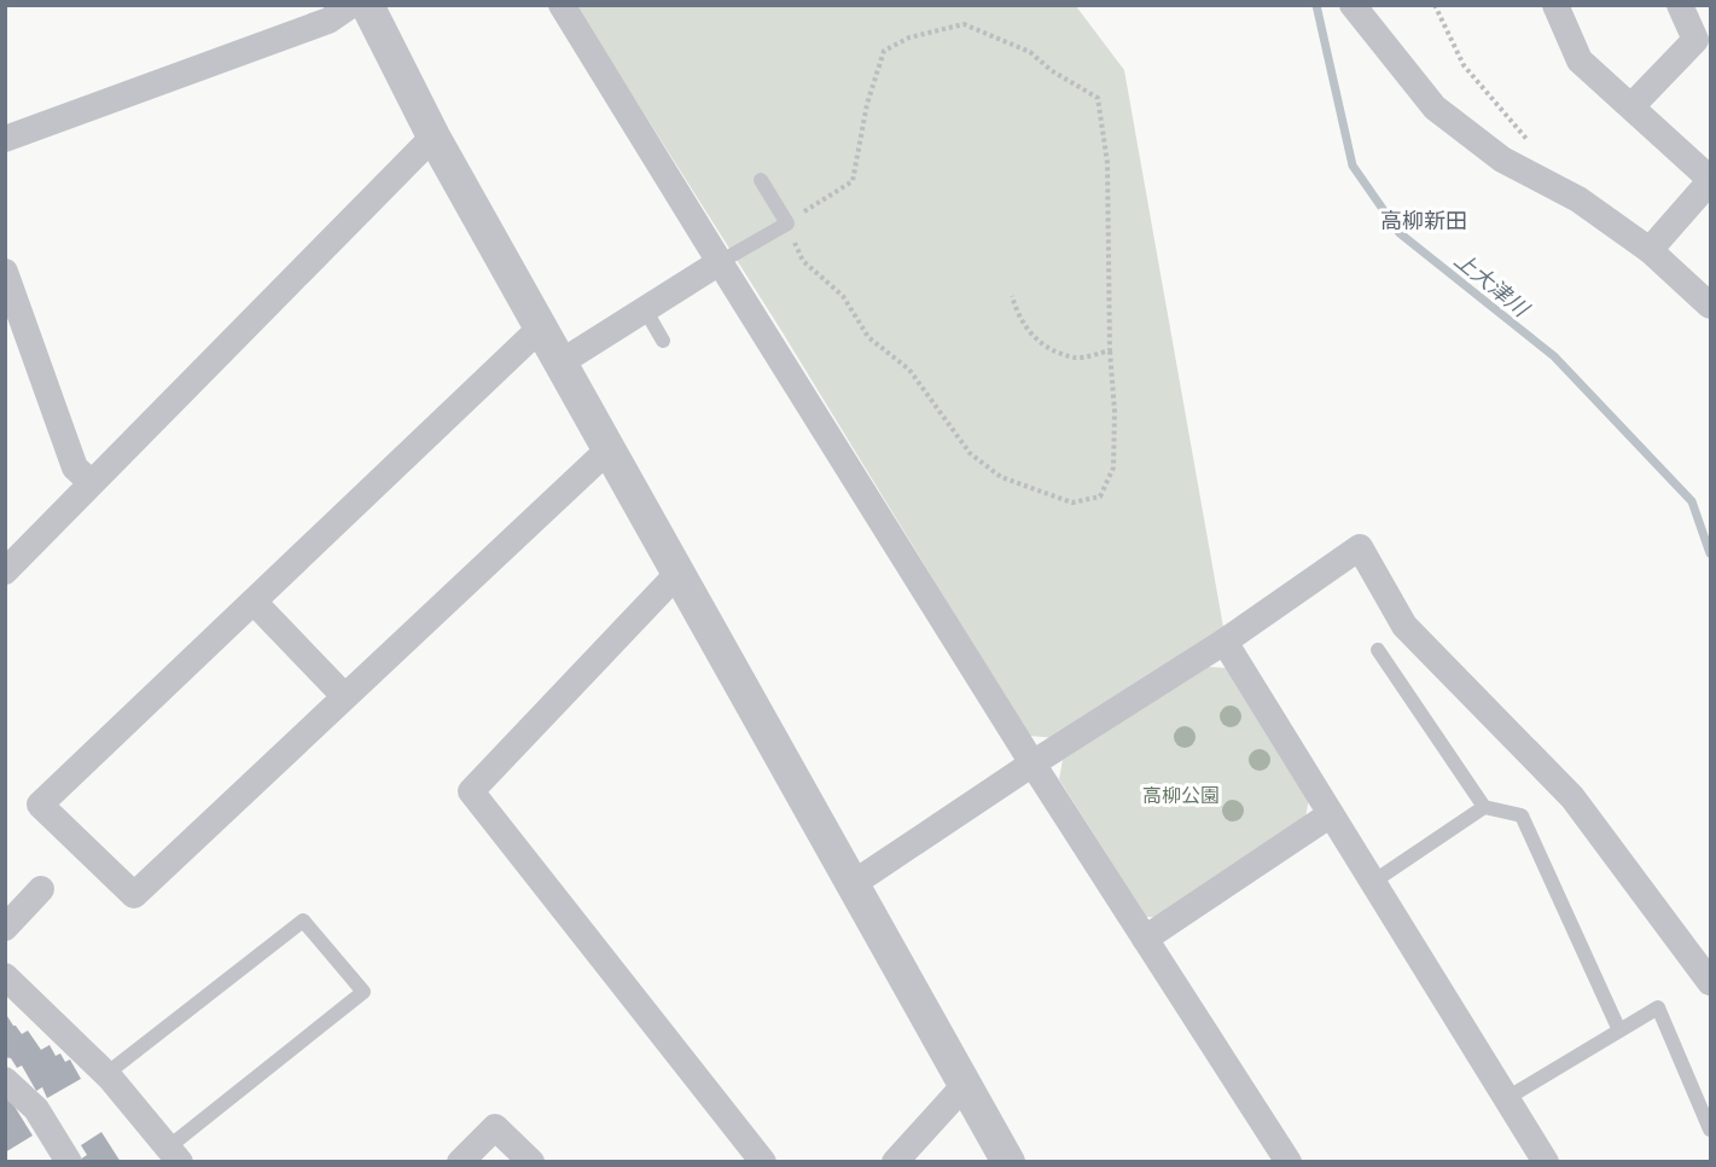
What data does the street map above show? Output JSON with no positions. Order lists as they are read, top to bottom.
{
  "districts": ["高柳新田"],
  "water": ["上大津川"],
  "parks": ["高柳公園"]
}
